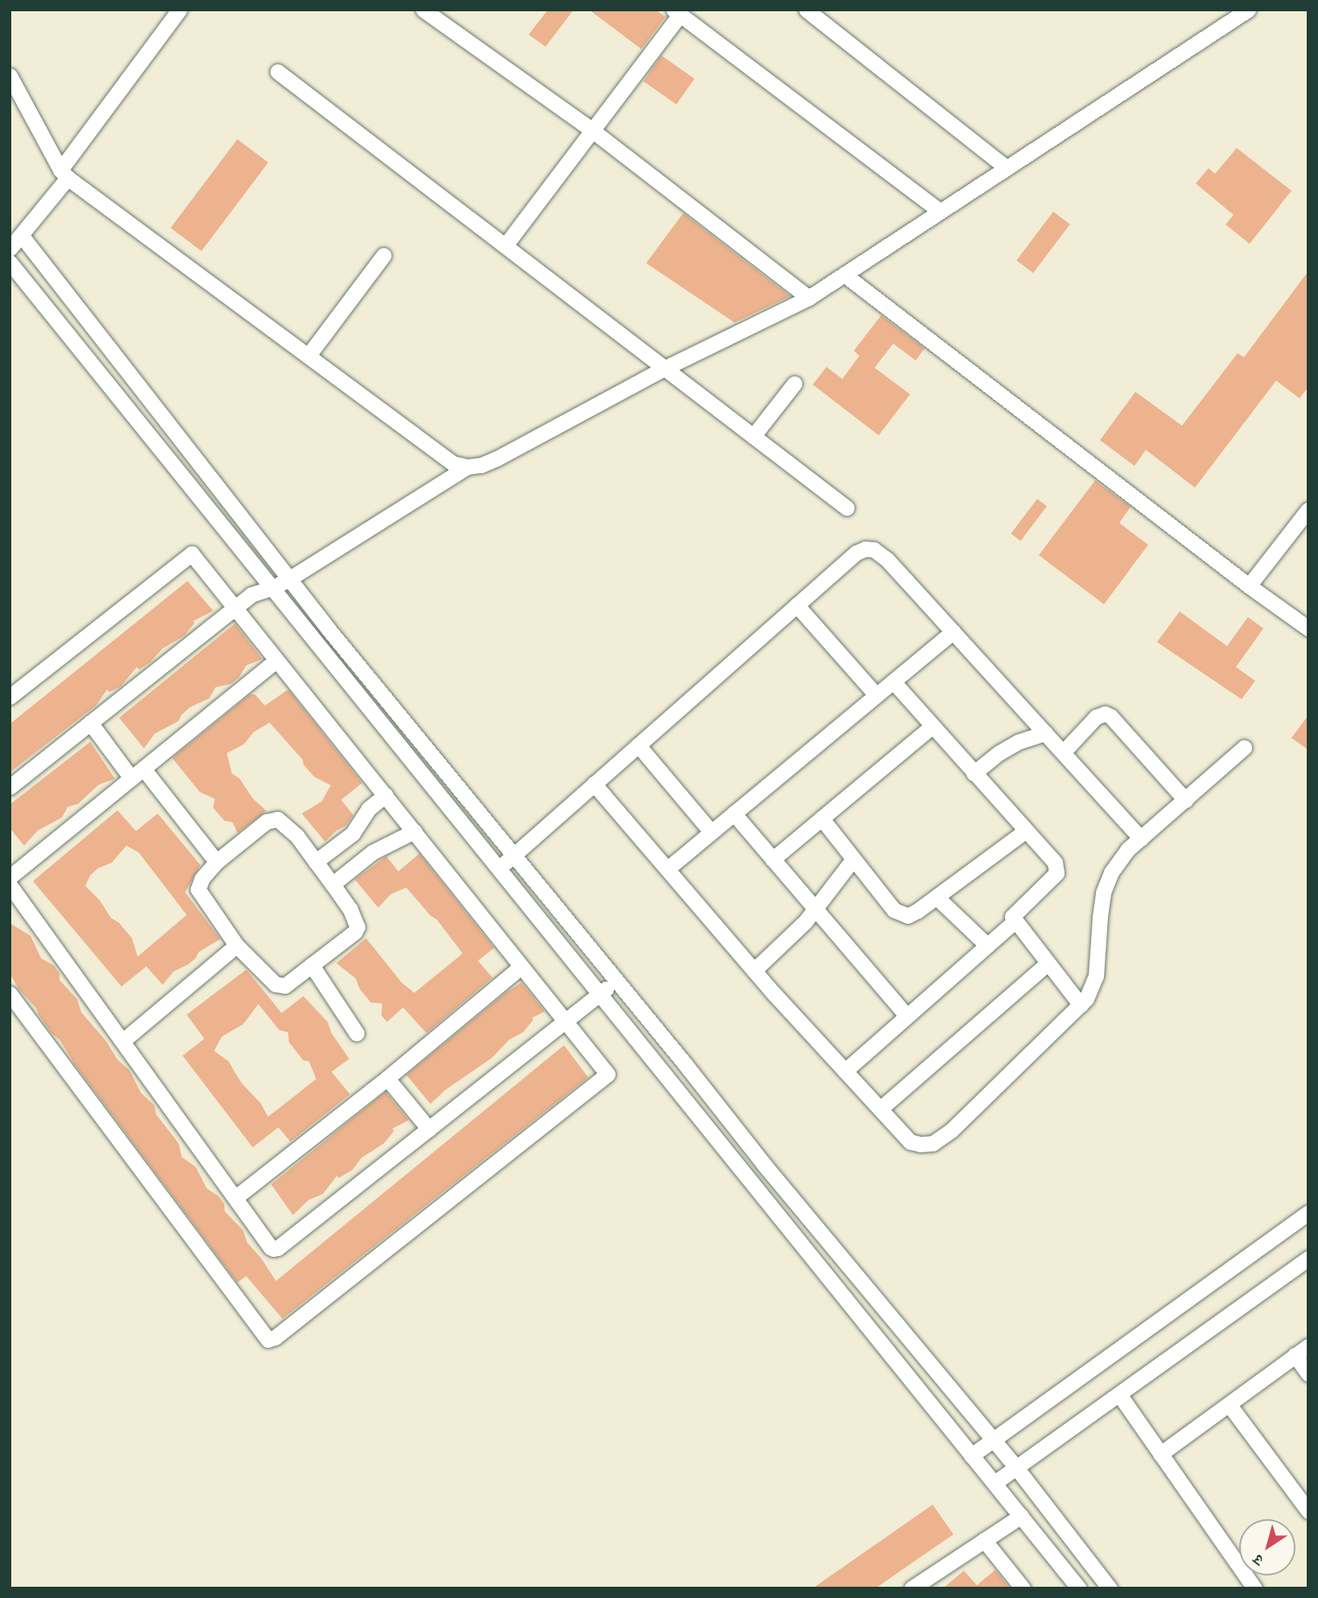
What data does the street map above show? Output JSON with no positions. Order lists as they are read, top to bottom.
{
  "north": "bottom left"
}
